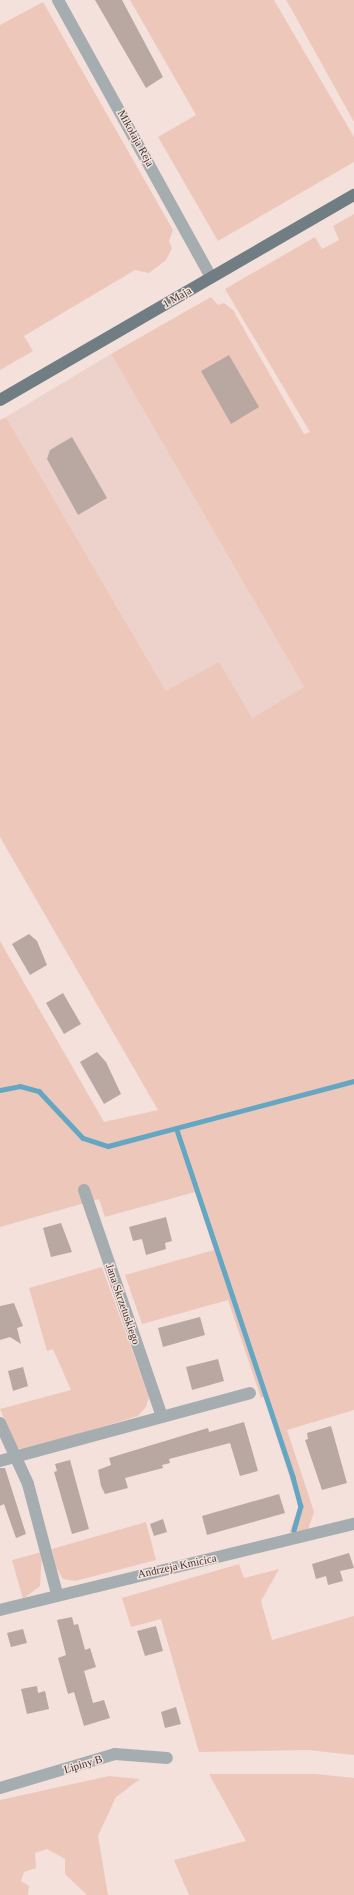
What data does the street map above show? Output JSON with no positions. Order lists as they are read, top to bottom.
{
  "streets": {
    "main road": ["1 Maja"],
    "street": [
      "Mikołaja Reja",
      "Jana Skrzetuskiego",
      "Andrzeja Kmicica",
      "Lipiny B"
    ]
  },
  "crossings": [
    ["Mikołaja Reja", "1 Maja"]
  ]
}
